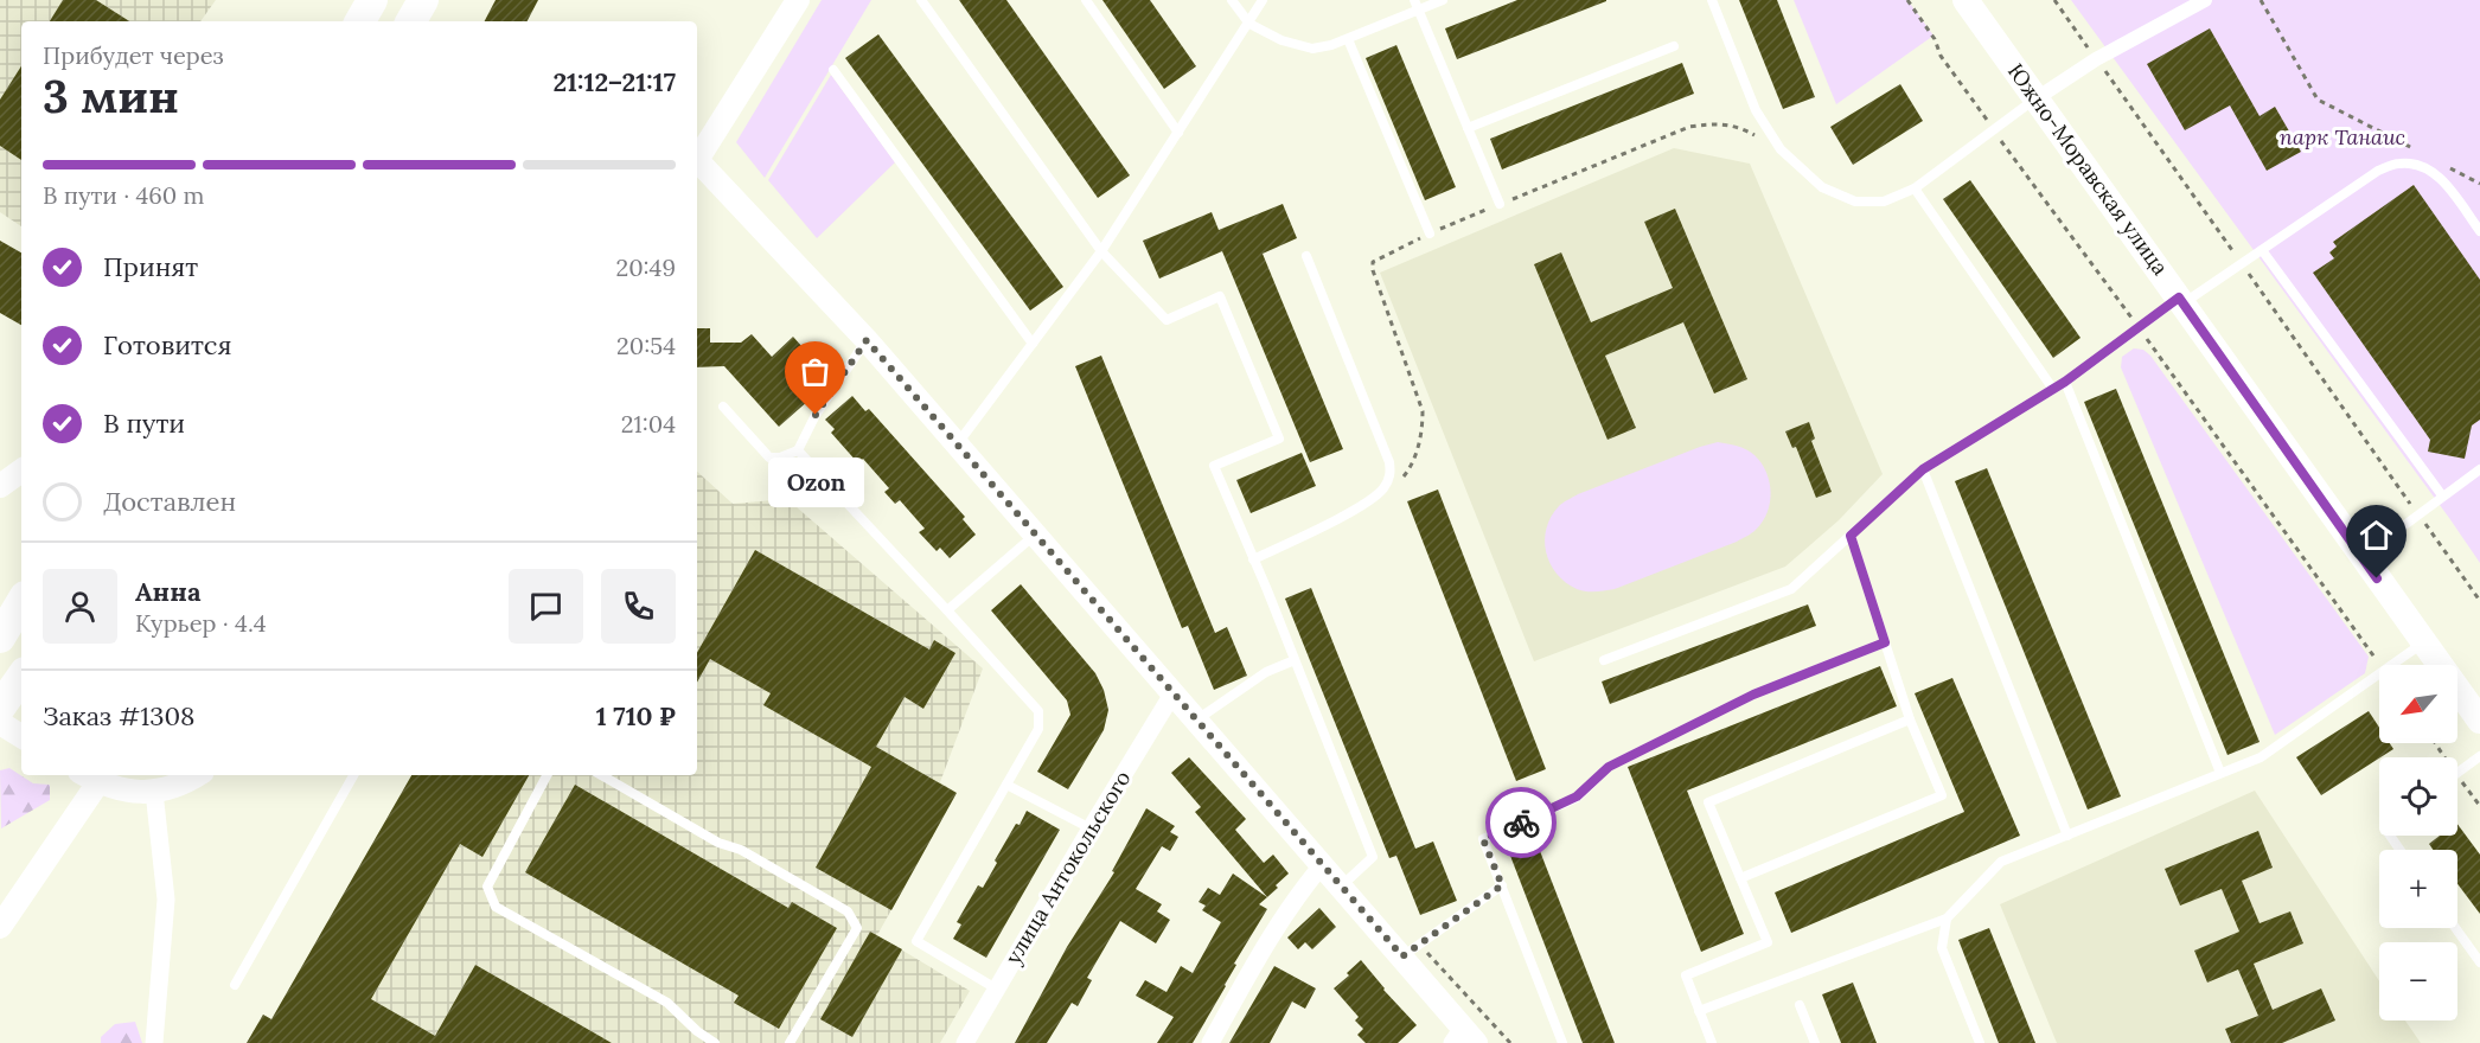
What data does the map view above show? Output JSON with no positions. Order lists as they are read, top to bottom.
{
  "streets": {
    "main road": ["Южно-Моравская улица"],
    "street": ["улица Антокольского"]
  },
  "parks": ["парк Танаис"],
  "places": ["Ozon"],
  "north": "bottom left",
  "page": {
    "heading": ["3 мин", "Прибудет через", "21:12–21:17"],
    "panel": [
      "Анна",
      "Курьер · 4.4",
      "Заказ #1308",
      "1 710 ₽"
    ],
    "bar": "В пути · 460 m",
    "list": [
      ["Принят", "20:49"],
      ["Готовится", "20:54"],
      ["В пути", "21:04"],
      "Доставлен"
    ],
    "bubble": "Ozon",
    "map_buttons": ["+", "−"]
  }
}
